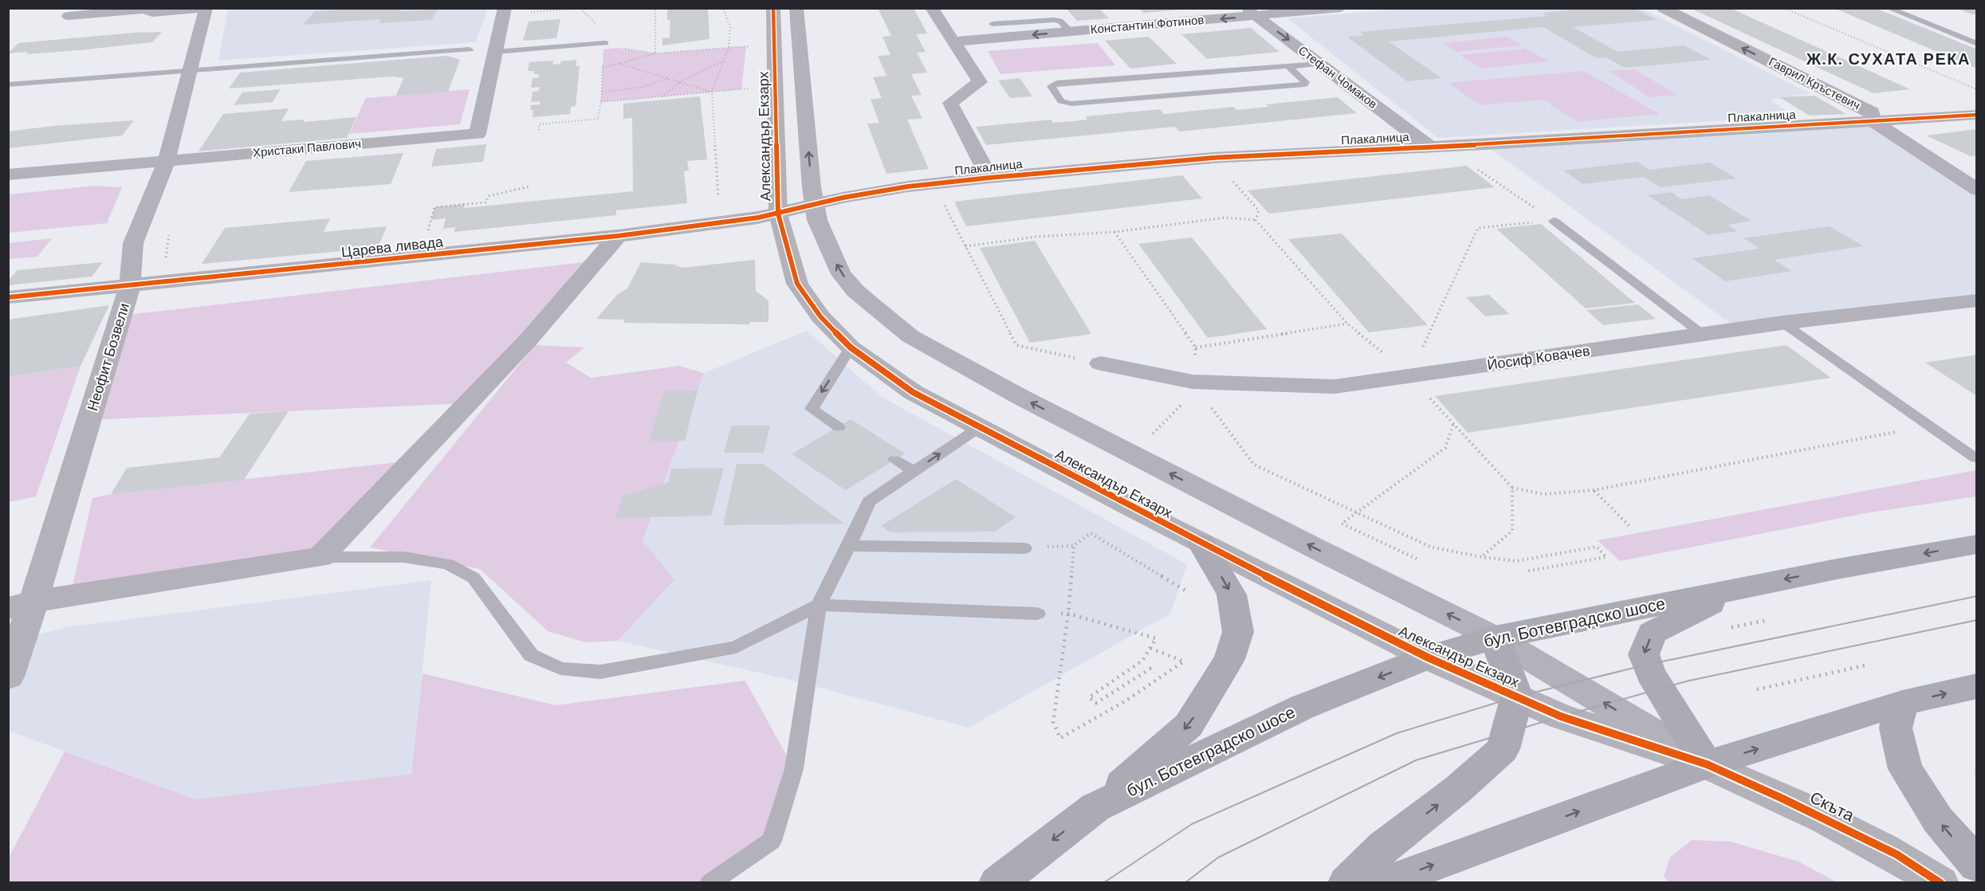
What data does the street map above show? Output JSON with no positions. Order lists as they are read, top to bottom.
{
  "streets": {
    "main road": ["бул. Ботевградско шосе"],
    "street": [
      "Константин Фотинов",
      "Стефан Чомаков",
      "Гаврил Кръстевич",
      "Плакалница",
      "Александър Екзарх",
      "Христаки Павлович",
      "Царева ливада",
      "Неофит Бозвели",
      "Йосиф Ковачев",
      "Скъта"
    ]
  },
  "crossings": [
    ["Константин Фотинов", "Стефан Чомаков"],
    ["Стефан Чомаков", "Плакалница"],
    ["Гаврил Кръстевич", "Плакалница"],
    ["Плакалница", "Александър Екзарх"],
    ["Плакалница", "Царева ливада"],
    ["Александър Екзарх", "Царева ливада"],
    ["Александър Екзарх", "бул. Ботевградско шосе"],
    ["Александър Екзарх", "Скъта"],
    ["Христаки Павлович", "Неофит Бозвели"],
    ["Царева ливада", "Неофит Бозвели"]
  ],
  "one_way": ["Константин Фотинов", "Стефан Чомаков", "Гаврил Кръстевич"],
  "districts": ["Ж.К. СУХАТА РЕКА"]
}
